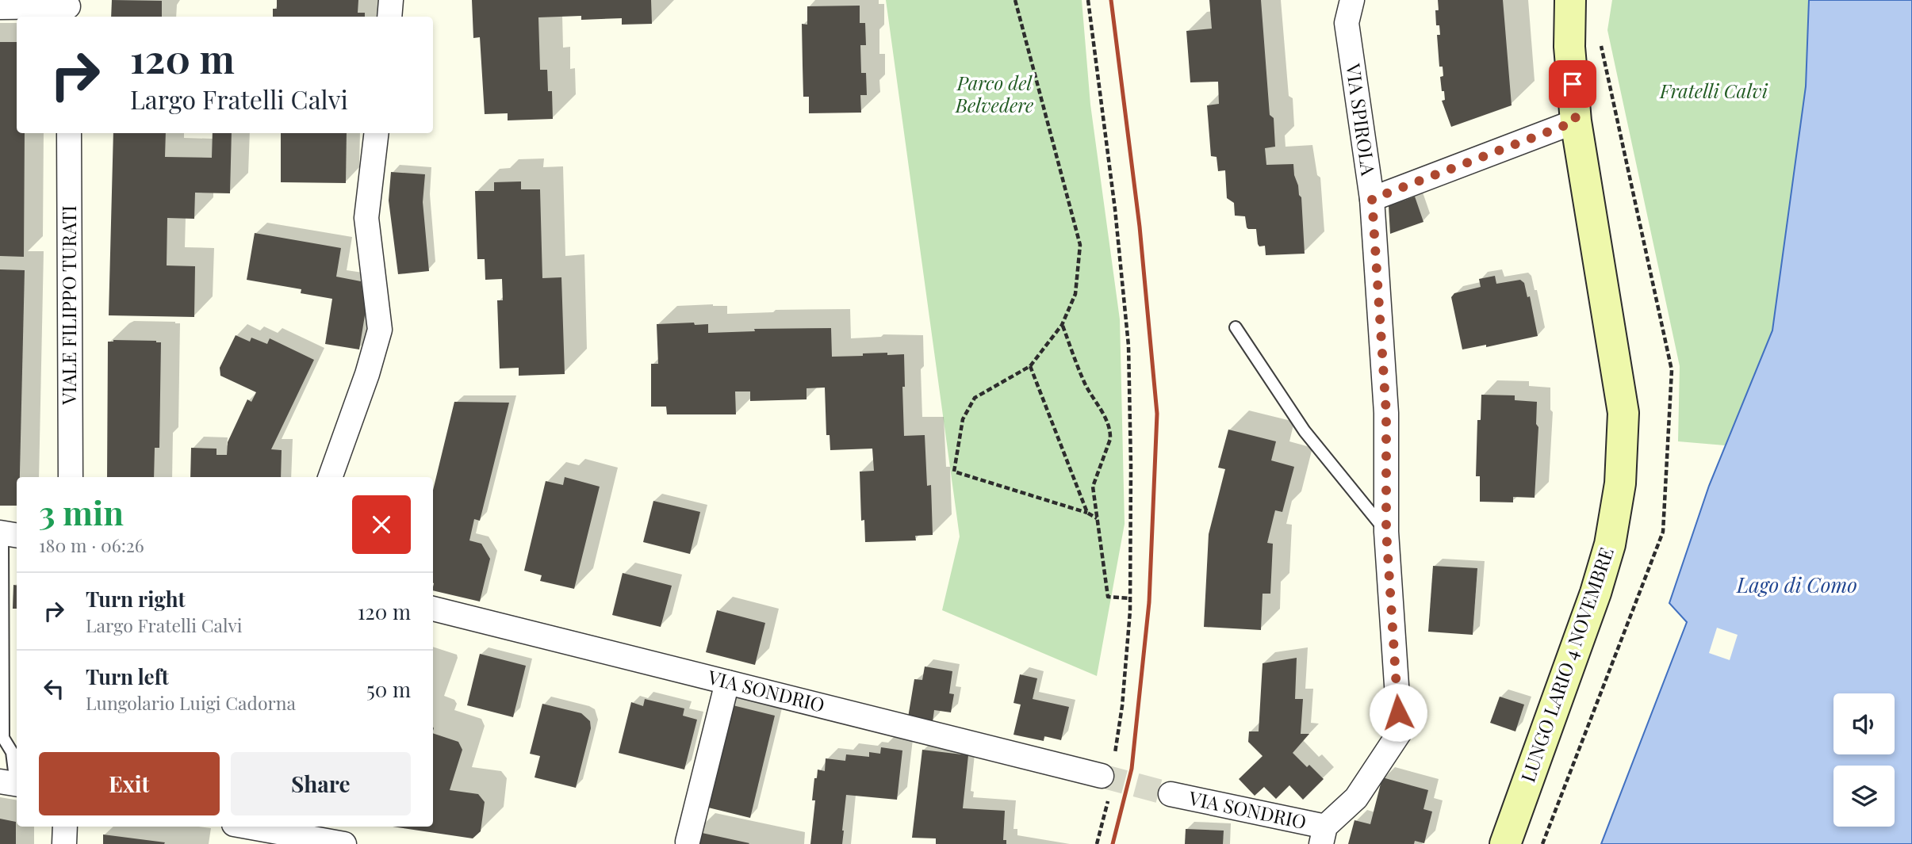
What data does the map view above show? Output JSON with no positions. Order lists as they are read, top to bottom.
{
  "streets": {
    "main road": ["LUNGO LARIO 4 NOVEMBRE"],
    "street": ["VIA SPIROLA", "VIALE FILIPPO TURATI", "VIA SONDRIO"]
  },
  "crossings": [
    ["VIA SPIROLA", "VIA SONDRIO"]
  ],
  "water": ["Lago di Como"],
  "parks": ["Parco del Belvedere", "Fratelli Calvi"],
  "page": {
    "turn": ["120 m", "Largo Fratelli Calvi"],
    "heading": ["3 min", "180 m · 06:26"],
    "list": [
      {
        "name": "Turn right",
        "note": "Largo Fratelli Calvi",
        "value": "120 m"
      },
      {
        "name": "Turn left",
        "note": "Lungolario Luigi Cadorna",
        "value": "50 m"
      }
    ],
    "buttons": ["Exit", "Share"]
  }
}
